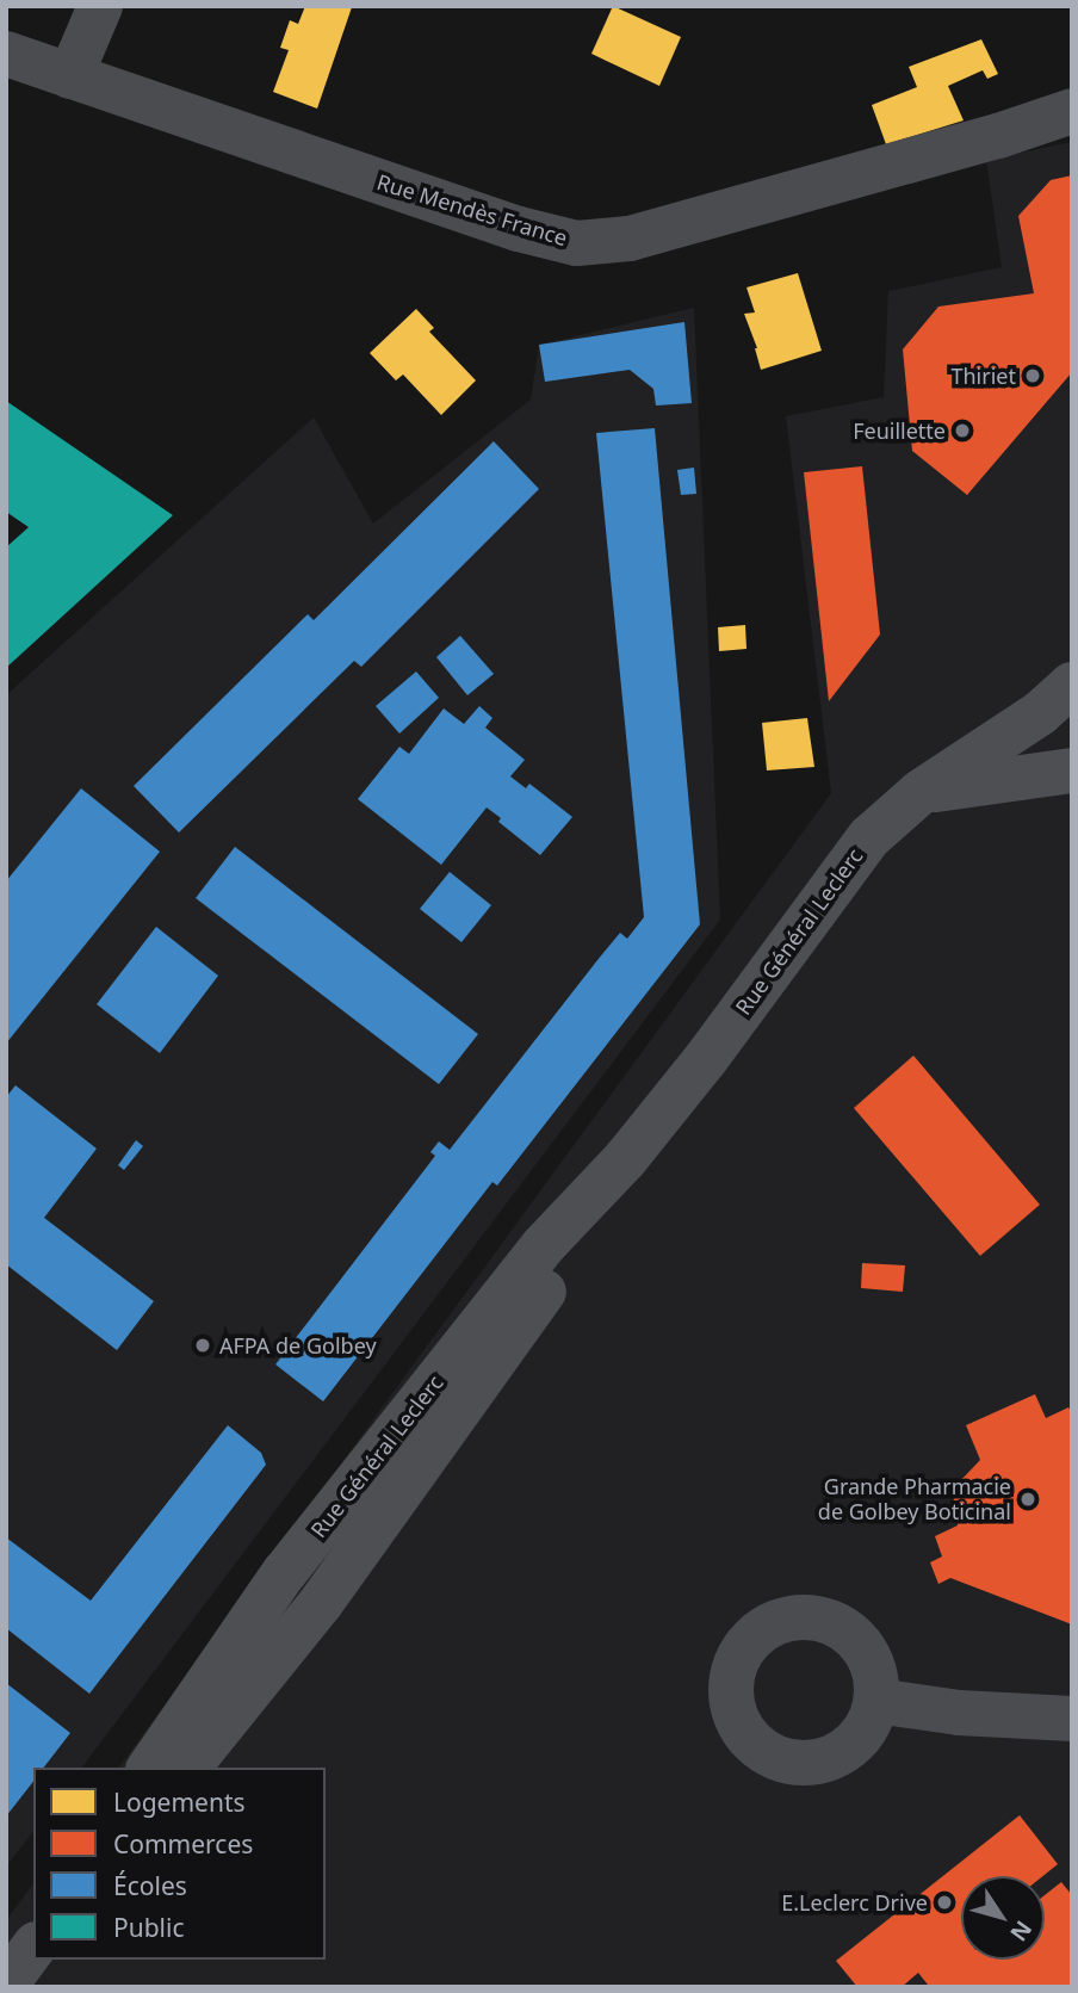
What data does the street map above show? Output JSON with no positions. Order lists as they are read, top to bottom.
{
  "streets": {
    "main road": ["Rue Général Leclerc"],
    "street": ["Rue Mendès France"]
  },
  "places": [
    "Thiriet",
    "Feuillette",
    "AFPA de Golbey",
    "Grande Pharmacie de Golbey Boticinal",
    "E.Leclerc Drive"
  ],
  "legend": [
    "Logements",
    "Commerces",
    "Écoles",
    "Public"
  ],
  "north": "bottom right"
}
